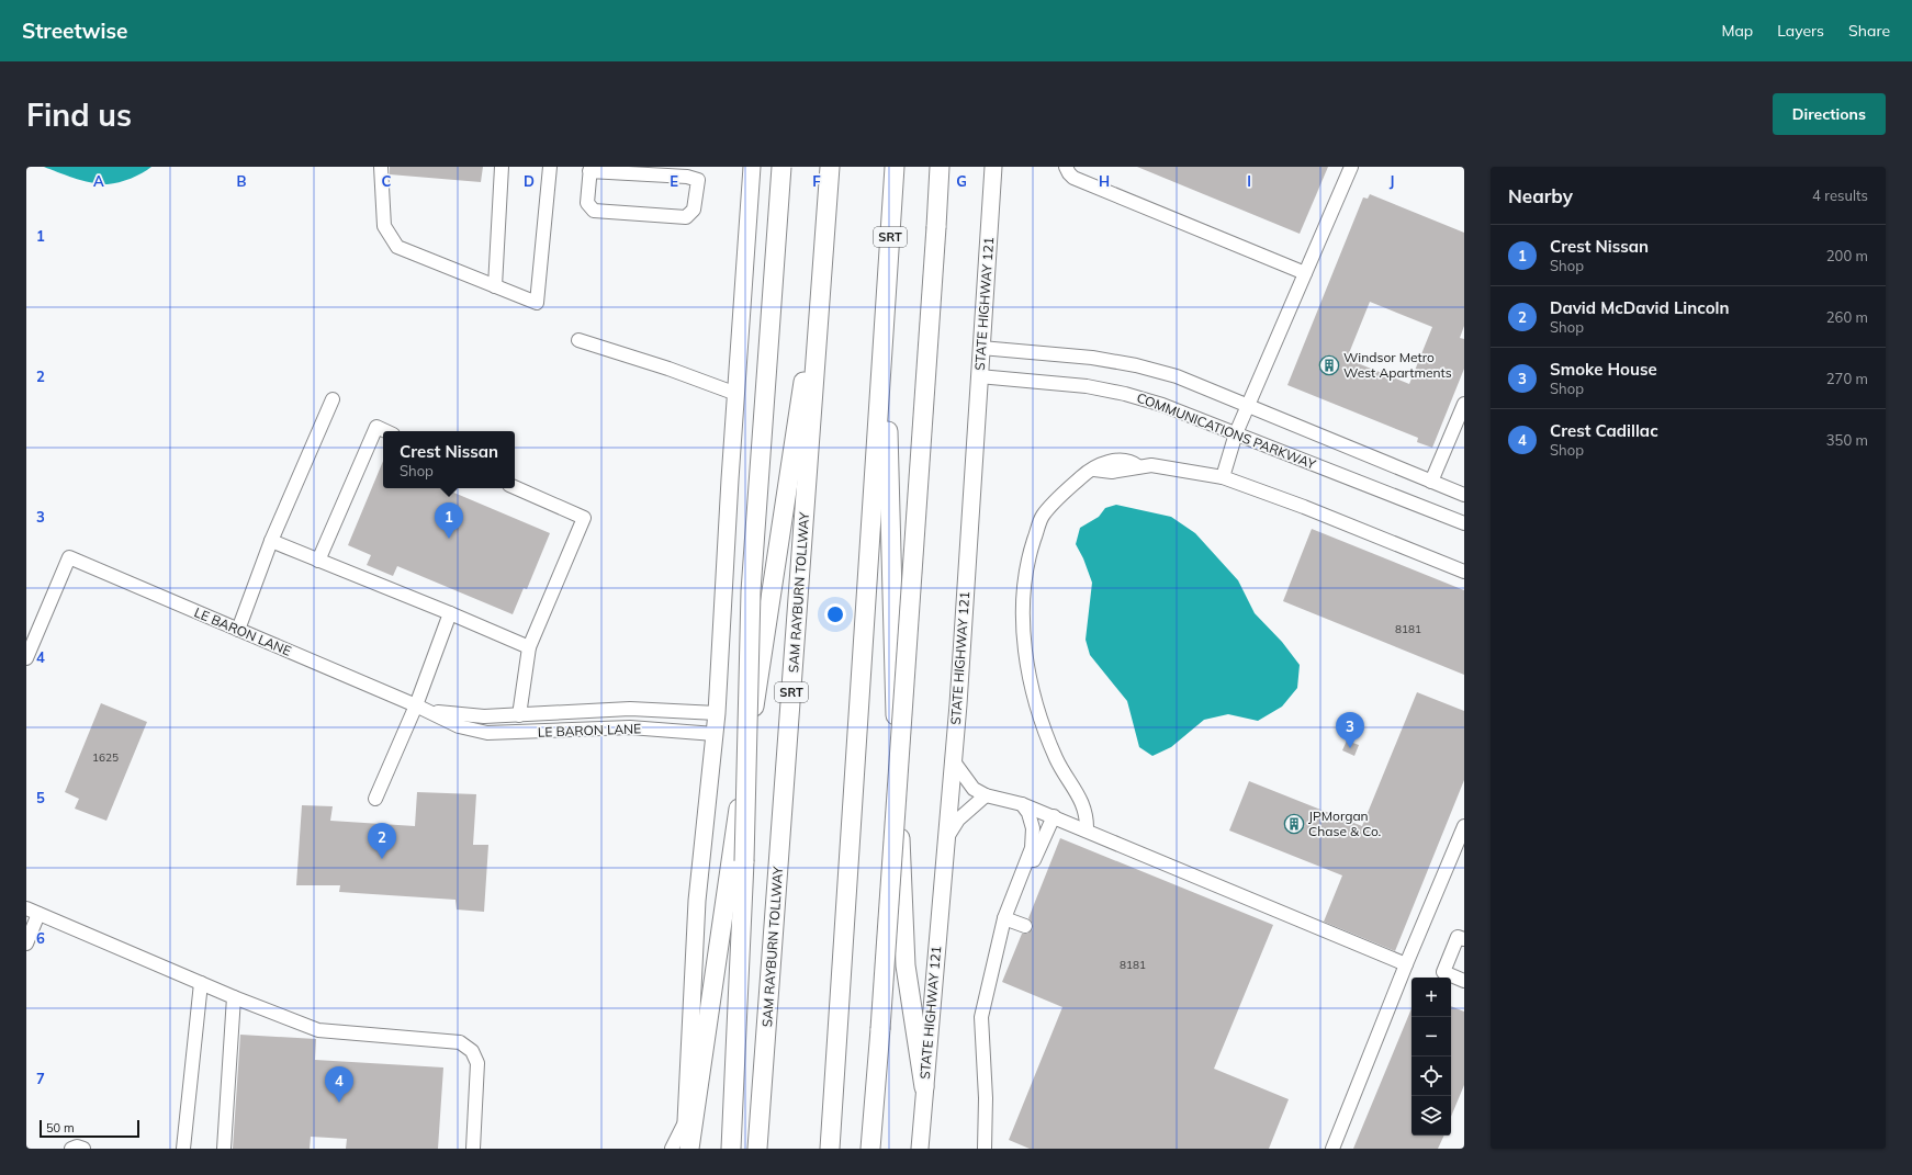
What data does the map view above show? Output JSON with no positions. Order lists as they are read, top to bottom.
{
  "streets": {
    "highway": ["SRT", "SAM RAYBURN TOLLWAY"],
    "main road": ["STATE HIGHWAY 121"],
    "street": ["COMMUNICATIONS PARKWAY", "LE BARON LANE"]
  },
  "crossings": [
    ["STATE HIGHWAY 121", "COMMUNICATIONS PARKWAY"]
  ],
  "places": {
    "building": ["Windsor Metro West Apartments", "JPMorgan Chase & Co."]
  },
  "house_numbers": ["8181", "1625", "8181"],
  "scale_bar": "50 m",
  "page": {
    "header": "Streetwise",
    "nav": ["Map", "Layers", "Share"],
    "buttons": "Directions",
    "title": "Find us",
    "heading": ["Nearby", "4 results"],
    "list": [
      {
        "mark": "1",
        "name": "Crest Nissan",
        "note": "Shop",
        "value": "200 m"
      },
      {
        "mark": "2",
        "name": "David McDavid Lincoln",
        "note": "Shop",
        "value": "260 m"
      },
      {
        "mark": "3",
        "name": "Smoke House",
        "note": "Shop",
        "value": "270 m"
      },
      {
        "mark": "4",
        "name": "Crest Cadillac",
        "note": "Shop",
        "value": "350 m"
      }
    ],
    "popup": ["Crest Nissan", "Shop"],
    "pins": [
      "1",
      "3",
      "2",
      "4"
    ],
    "map_buttons": ["+", "−"],
    "scale": "50 m"
  },
  "grid": {
    "columns": [
      "A",
      "B",
      "C",
      "D",
      "E",
      "F",
      "G",
      "H",
      "I",
      "J"
    ],
    "rows": [
      "1",
      "2",
      "3",
      "4",
      "5",
      "6",
      "7"
    ]
  }
}
